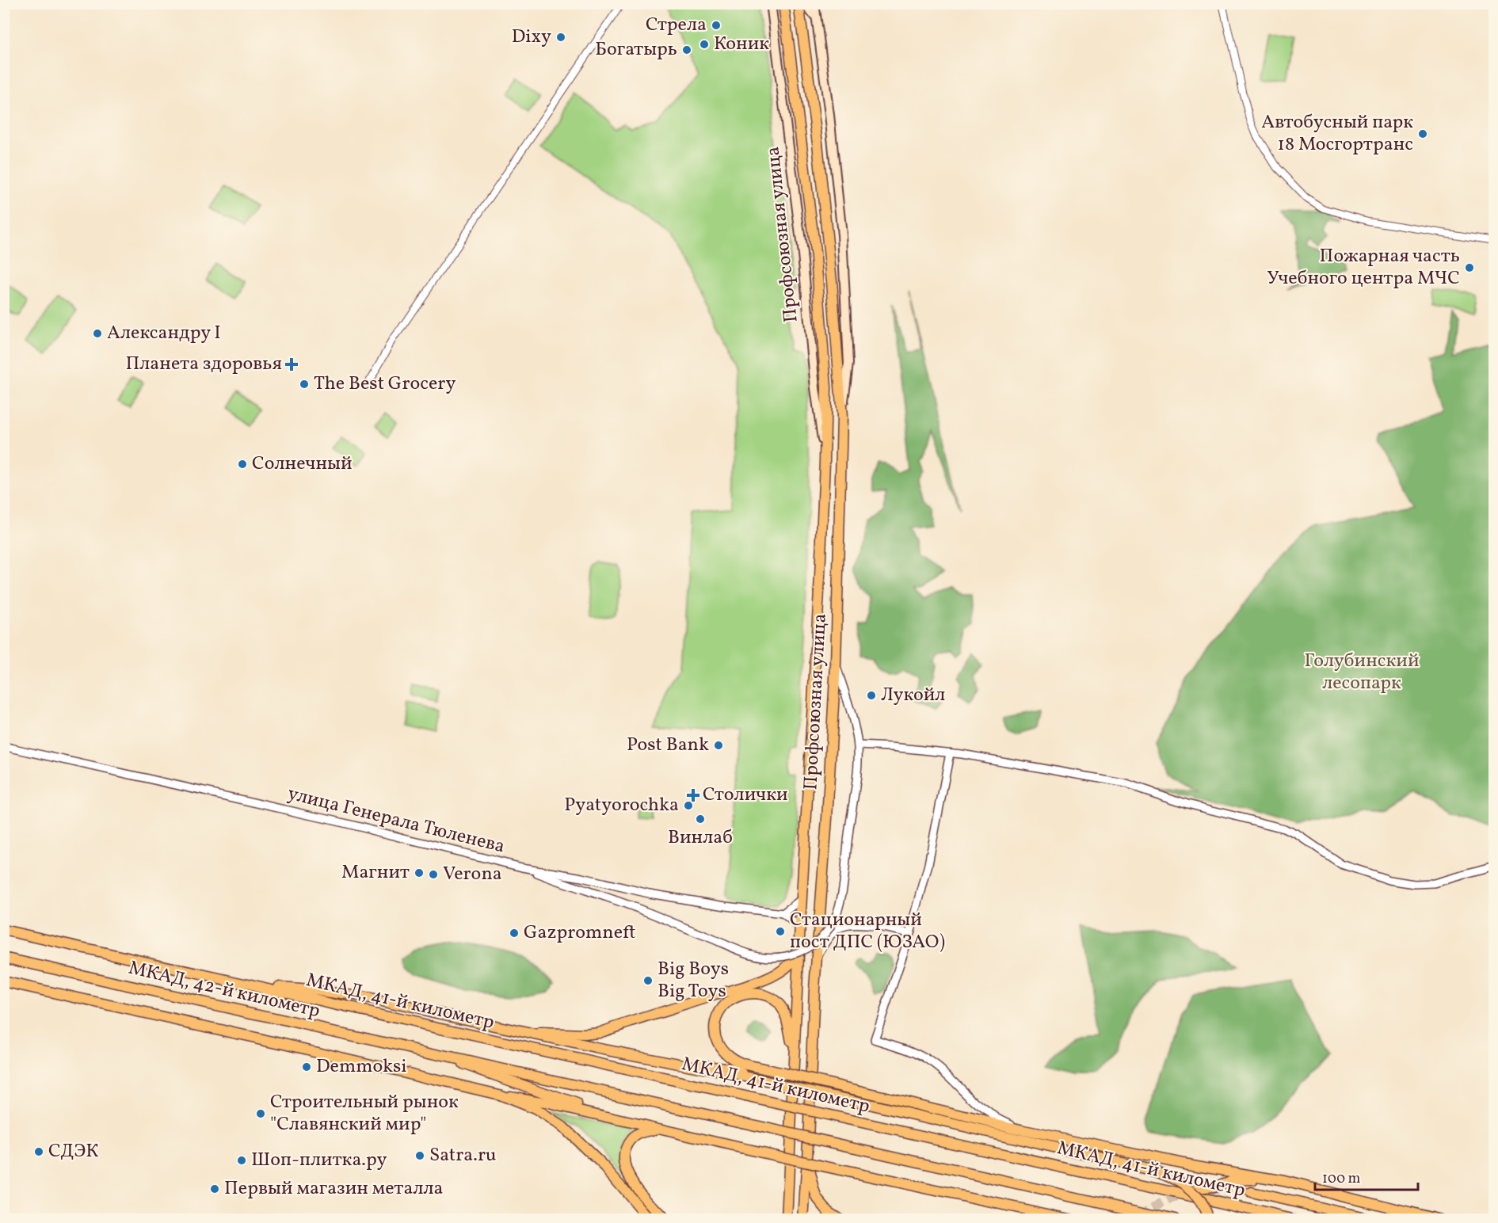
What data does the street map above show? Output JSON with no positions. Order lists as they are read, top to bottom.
{
  "streets": {
    "main road": ["Профсоюзная улица", "МКАД, 42-й километр", "МКАД, 41-й километр"],
    "street": ["улица Генерала Тюленева"]
  },
  "crossings": [
    ["МКАД, 42-й километр", "МКАД, 41-й километр"]
  ],
  "parks": ["Голубинский лесопарк"],
  "places": {
    "other": [
      "Стрела",
      "Dixy",
      "Коник",
      "Богатырь",
      "Автобусный парк 18 Мосгортранс",
      "Пожарная часть Учебного центра МЧС",
      "Александру I",
      "The Best Grocery",
      "Солнечный",
      "Лукойл",
      "Post Bank",
      "Pyatyorochka",
      "Винлаб",
      "Магнит",
      "Verona",
      "Стационарный пост ДПС (ЮЗАО)",
      "Gazpromneft",
      "Big Boys Big Toys",
      "Demmoksi",
      "Строительный рынок \"Славянский мир\"",
      "СДЭК",
      "Satra.ru",
      "Шоп-плитка.ру",
      "Первый магазин металла"
    ],
    "health": ["Планета здоровья", "Столички"]
  },
  "scale_bar": "100 m"
}
